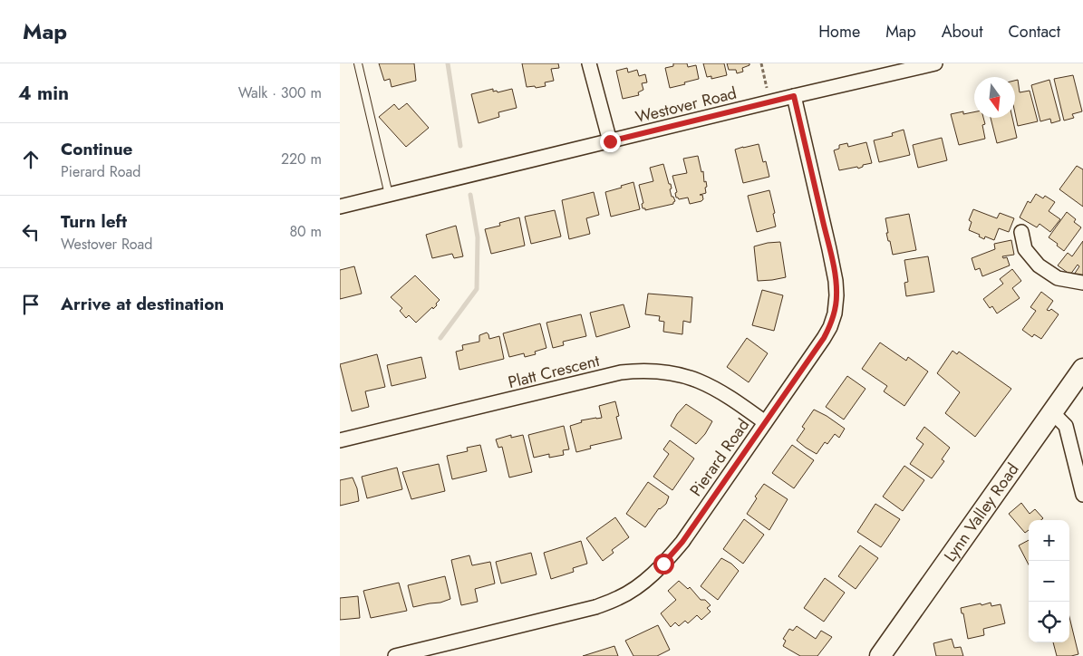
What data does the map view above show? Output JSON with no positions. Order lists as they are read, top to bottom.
{
  "streets": {
    "street": [
      "Westover Road",
      "Platt Crescent",
      "Pierard Road",
      "Lynn Valley Road"
    ]
  },
  "crossings": [
    ["Westover Road", "Pierard Road"],
    ["Platt Crescent", "Pierard Road"]
  ],
  "north": "bottom",
  "page": {
    "header": "Map",
    "nav": [
      "Home",
      "Map",
      "About",
      "Contact"
    ],
    "heading": ["4 min", "Walk · 300 m"],
    "list": [
      ["Continue", "Pierard Road", "220 m"],
      ["Turn left", "Westover Road", "80 m"],
      "Arrive at destination"
    ],
    "map_buttons": ["+", "−"]
  }
}
